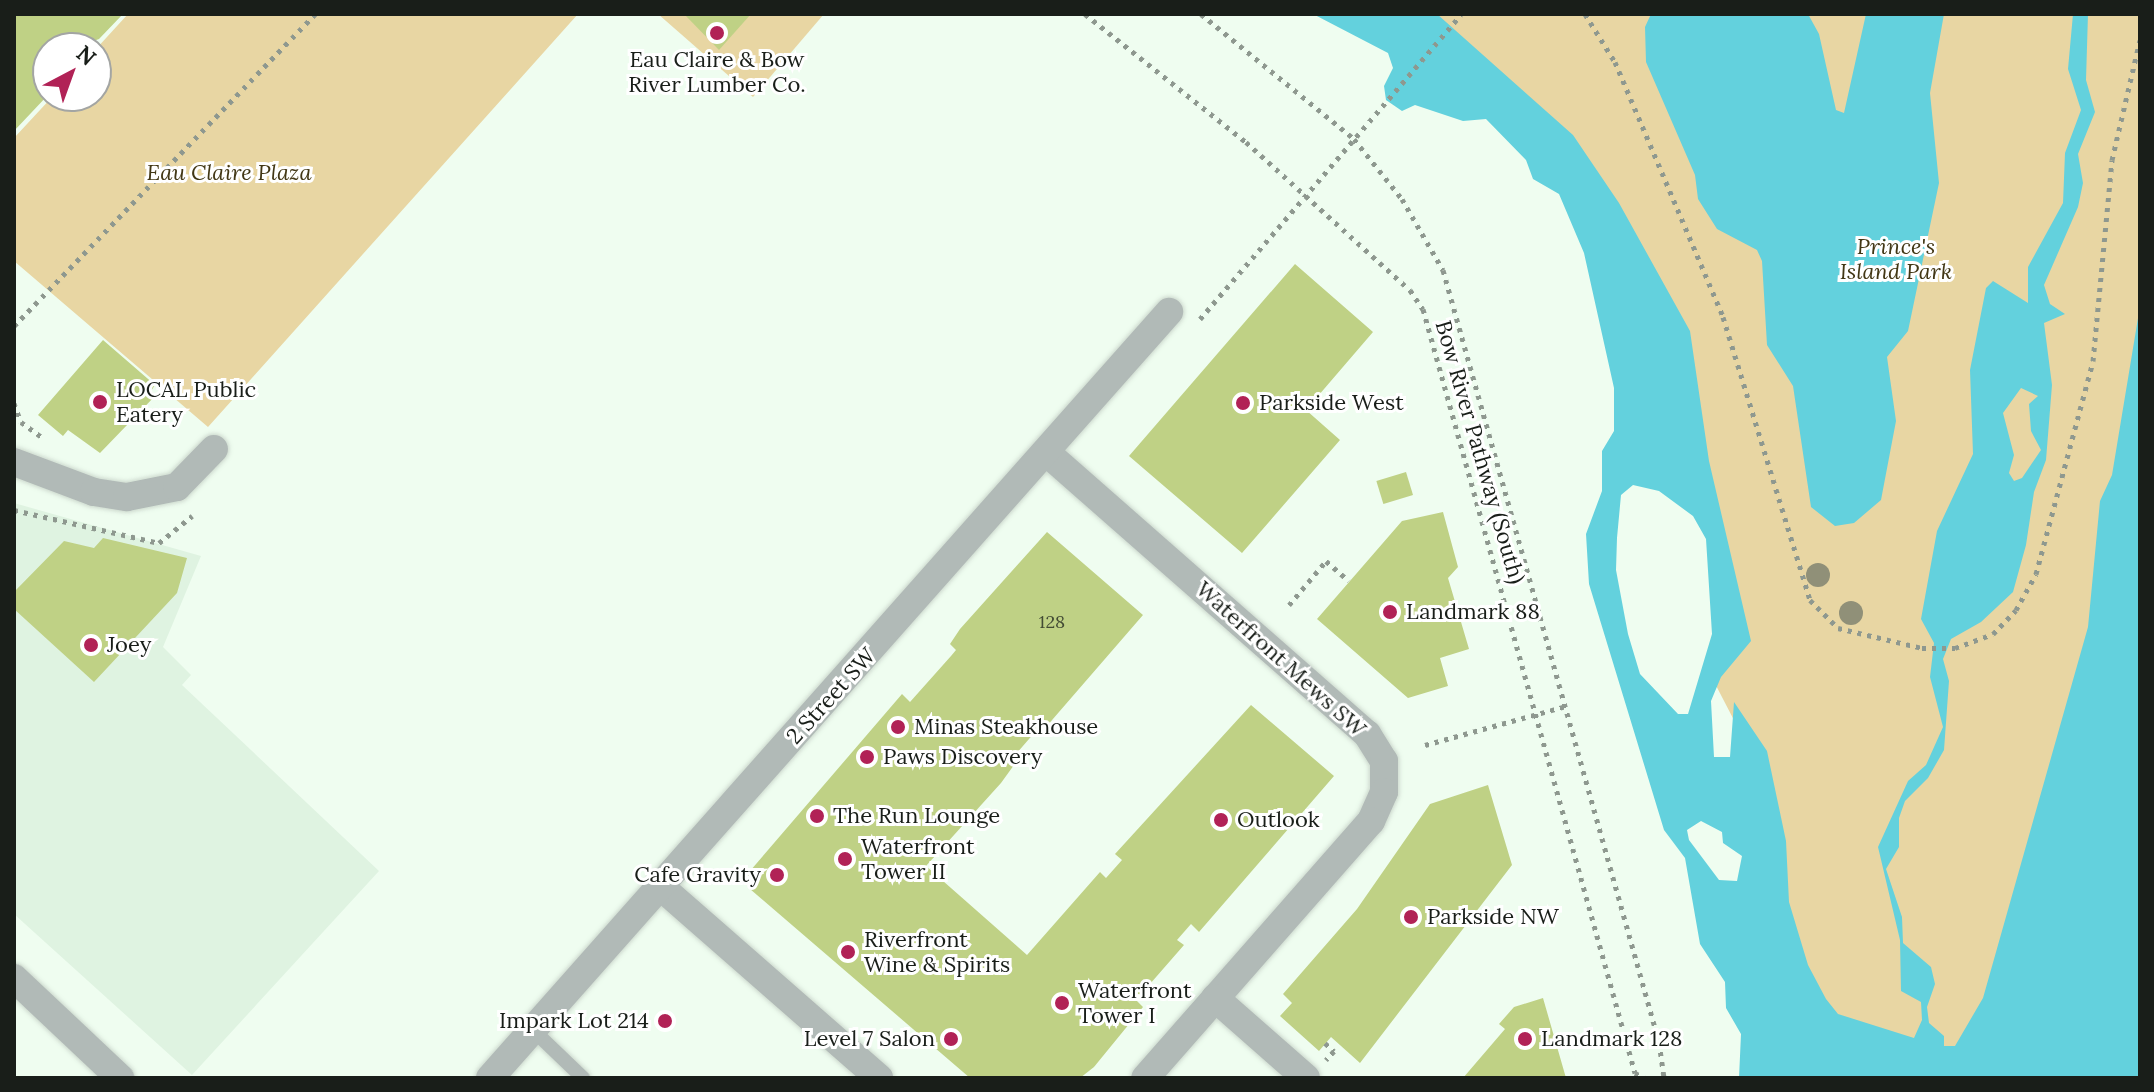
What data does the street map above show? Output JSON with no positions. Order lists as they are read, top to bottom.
{
  "streets": {
    "street": ["Waterfront Mews SW", "2 Street SW"],
    "path": ["Bow River Pathway (South)"]
  },
  "crossings": [
    ["Waterfront Mews SW", "2 Street SW"]
  ],
  "parks": ["Eau Claire Plaza", "Prince's Island Park"],
  "places": [
    "Eau Claire & Bow River Lumber Co.",
    "LOCAL Public Eatery",
    "Parkside West",
    "Landmark 88",
    "Joey",
    "Minas Steakhouse",
    "Paws Discovery",
    "The Run Lounge",
    "Outlook",
    "Waterfront Tower II",
    "Cafe Gravity",
    "Parkside NW",
    "Riverfront Wine & Spirits",
    "Waterfront Tower I",
    "Impark Lot 214",
    "Level 7 Salon",
    "Landmark 128"
  ],
  "house_numbers": ["128"],
  "north": "top right"
}
